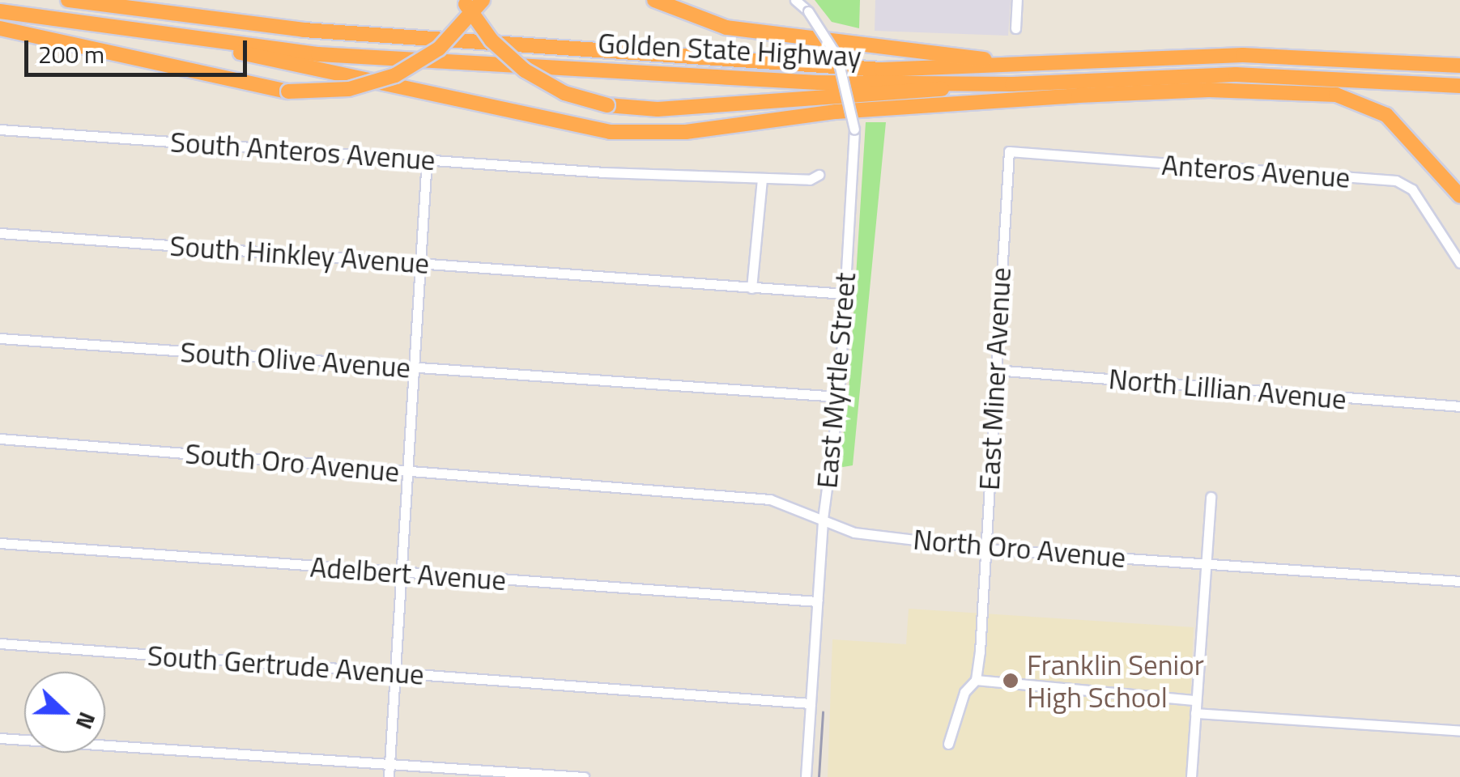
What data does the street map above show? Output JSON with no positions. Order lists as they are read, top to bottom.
{
  "streets": {
    "highway": ["Golden State Highway"],
    "street": [
      "South Anteros Avenue",
      "Anteros Avenue",
      "South Hinkley Avenue",
      "South Olive Avenue",
      "East Miner Avenue",
      "East Myrtle Street",
      "North Lillian Avenue",
      "South Oro Avenue",
      "North Oro Avenue",
      "Adelbert Avenue",
      "South Gertrude Avenue"
    ]
  },
  "crossings": [
    ["Anteros Avenue", "East Miner Avenue"],
    ["South Hinkley Avenue", "East Myrtle Street"],
    ["South Olive Avenue", "East Myrtle Street"],
    ["East Miner Avenue", "North Lillian Avenue"],
    ["East Miner Avenue", "North Oro Avenue"],
    ["East Myrtle Street", "North Oro Avenue"],
    ["East Myrtle Street", "Adelbert Avenue"],
    ["East Myrtle Street", "South Gertrude Avenue"],
    ["South Oro Avenue", "North Oro Avenue"]
  ],
  "places": ["Franklin Senior High School"],
  "scale_bar": "200 m",
  "north": "right"
}
